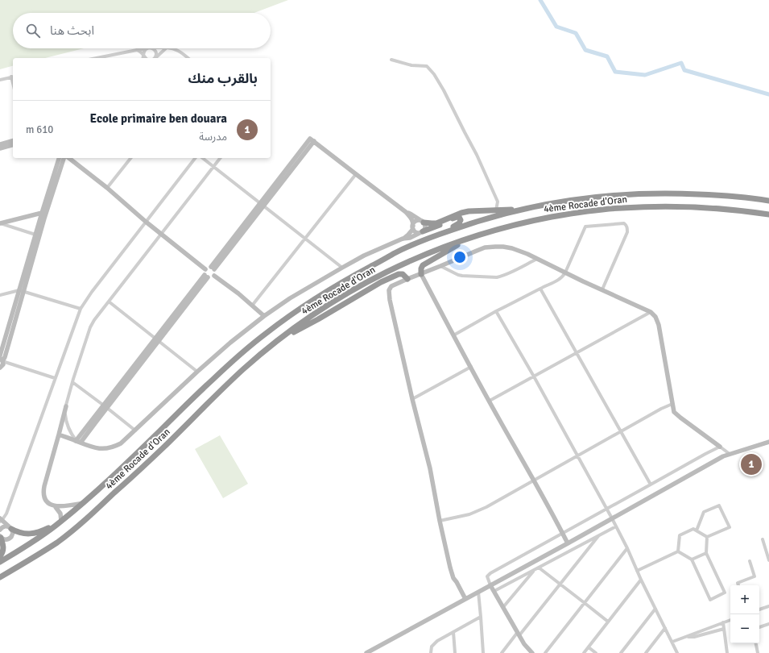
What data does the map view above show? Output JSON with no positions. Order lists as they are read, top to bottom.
{
  "streets": {
    "highway": ["4ème Rocade d'Oran"]
  },
  "page": {
    "search": "ابحث هنا",
    "heading": "بالقرب منك",
    "list": [
      {
        "mark": "1",
        "name": "Ecole primaire ben douara",
        "note": "مدرسة",
        "value": "610 m"
      }
    ],
    "pins": "1",
    "map_buttons": ["+", "−"]
  }
}
